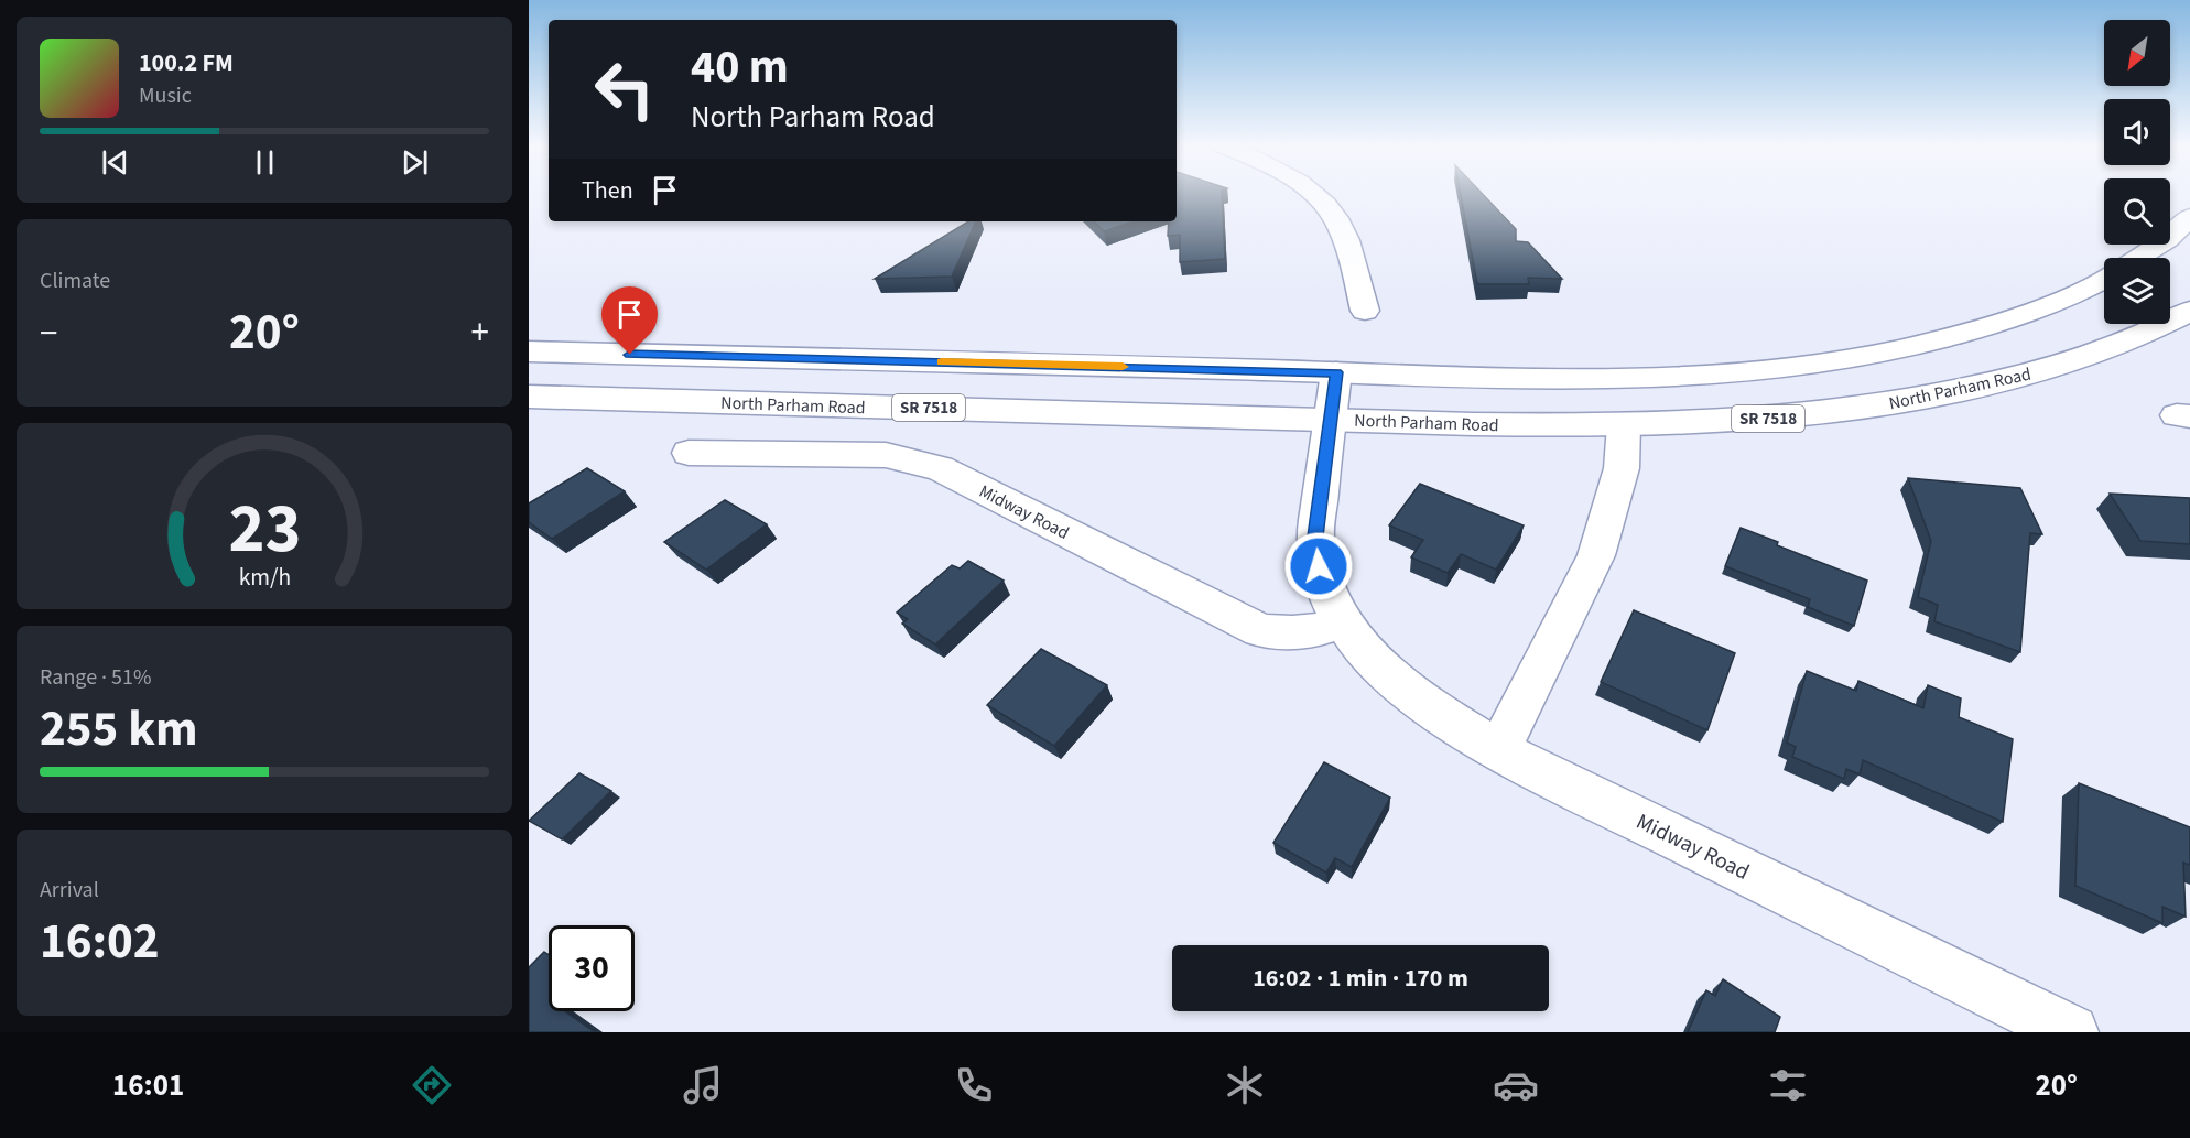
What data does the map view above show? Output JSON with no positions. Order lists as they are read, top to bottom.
{
  "streets": {
    "main road": ["North Parham Road", "SR 7518", "Midway Road"]
  },
  "crossings": [
    ["North Parham Road", "Midway Road"]
  ],
  "north": "bottom left",
  "page": {
    "turn": ["40 m", "North Parham Road"],
    "song": ["100.2 FM", "Music"],
    "then": "Then",
    "tile": [
      "Climate",
      ["Range · 51%", "255 km"],
      ["Arrival", "16:02"]
    ],
    "heat": ["−", "20°", "+"],
    "limit": "30",
    "trip": "16:02 · 1 min · 170 m",
    "tabs": ["16:01", "20°"],
    "gauge": ["23", "km/h"]
  }
}
